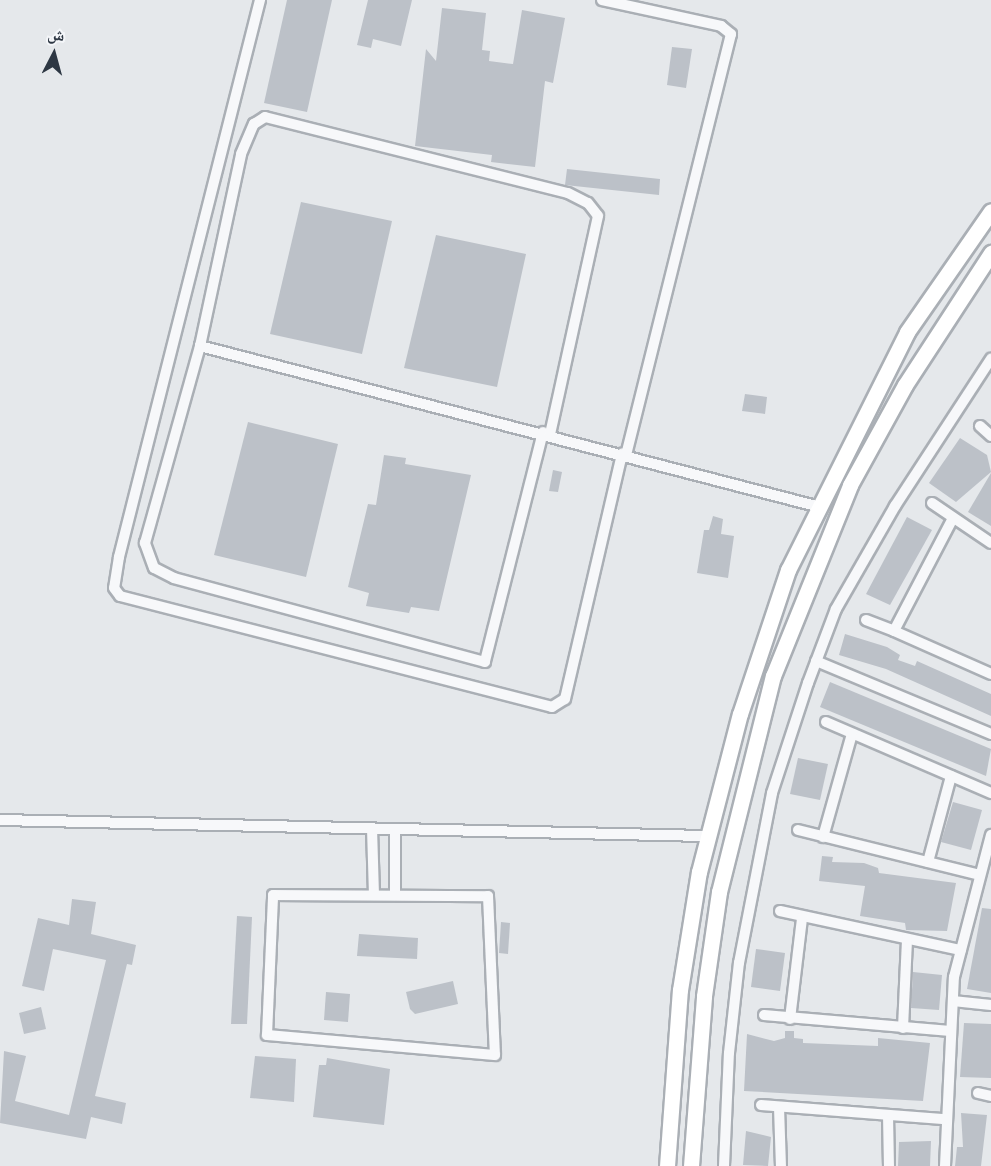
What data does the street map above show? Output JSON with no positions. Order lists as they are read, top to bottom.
{
  "north": "top"
}
